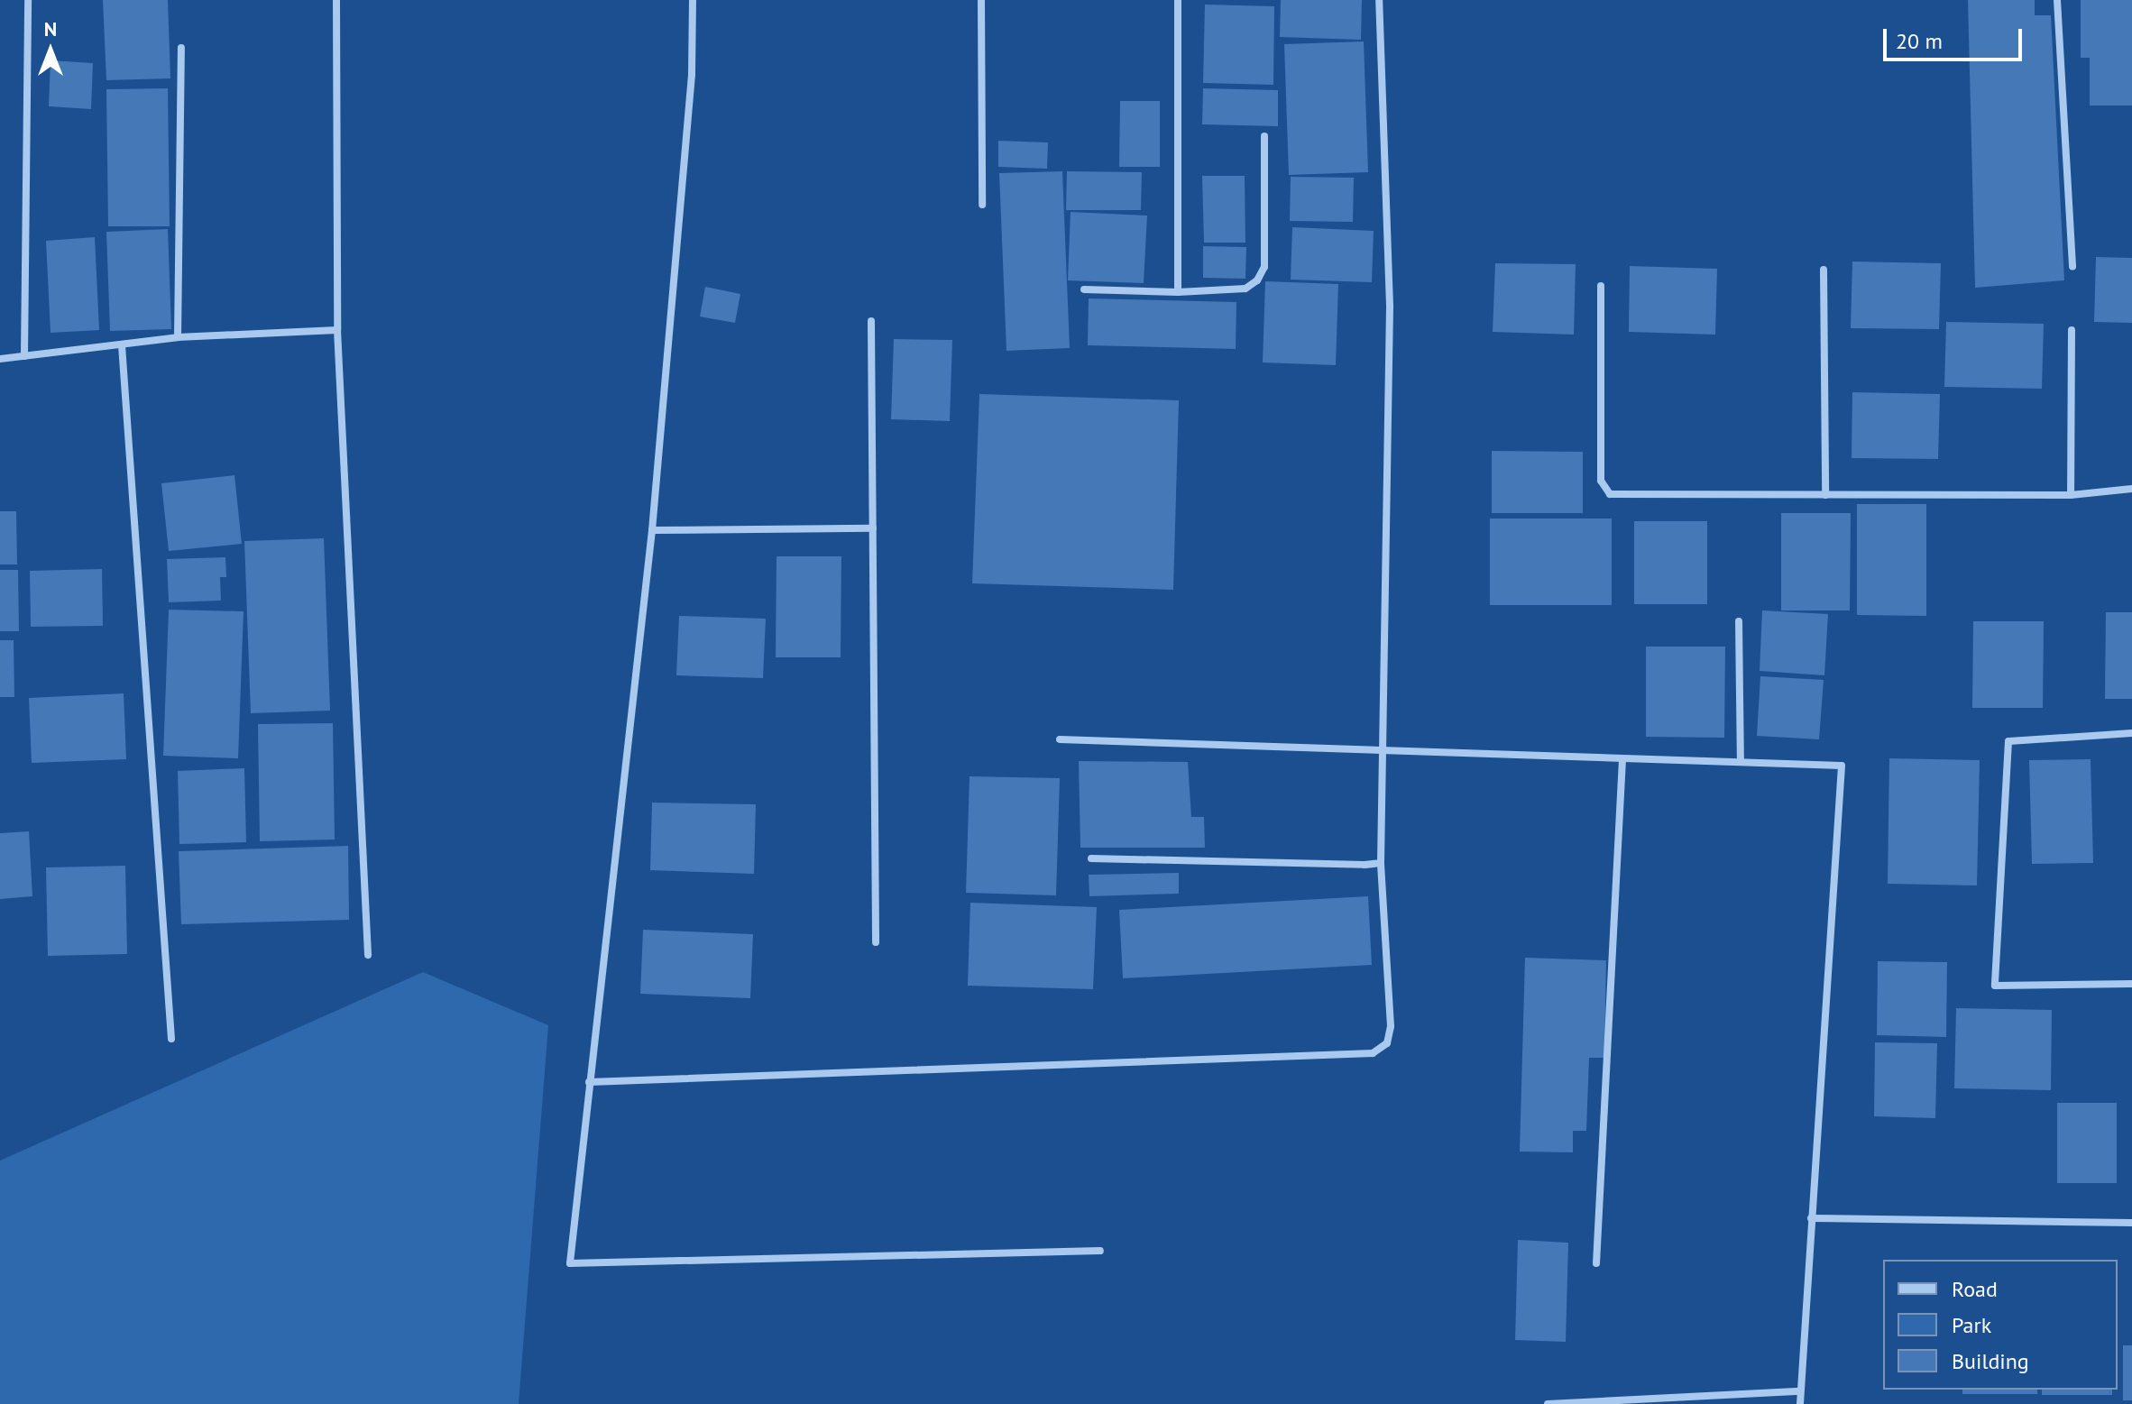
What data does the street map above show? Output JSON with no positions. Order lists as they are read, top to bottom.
{
  "legend": ["Road", "Park", "Building"],
  "scale_bar": "20 m",
  "north": "top"
}
